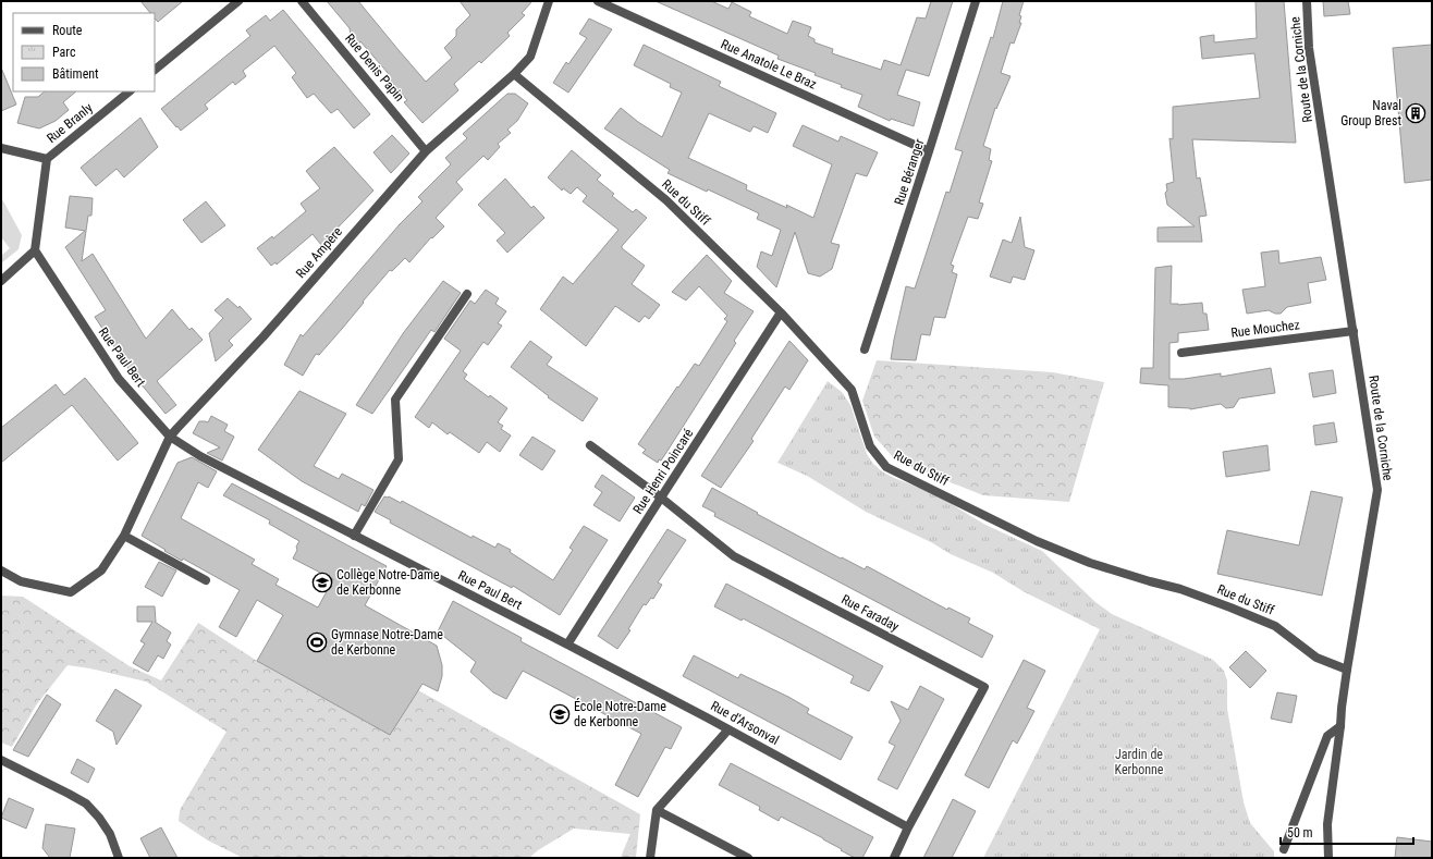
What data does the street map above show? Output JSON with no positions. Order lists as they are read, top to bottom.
{
  "streets": {
    "street": [
      "Rue Anatole Le Braz",
      "Rue Denis Papin",
      "Route de la Corniche",
      "Rue Branly",
      "Rue Béranger",
      "Rue du Stiff",
      "Rue Ampère",
      "Rue Mouchez",
      "Rue Paul Bert",
      "Rue Henri Poincaré",
      "Rue Faraday",
      "Rue d'Arsonval"
    ]
  },
  "crossings": [
    ["Rue Anatole Le Braz", "Rue Béranger"],
    ["Rue Denis Papin", "Rue Ampère"],
    ["Route de la Corniche", "Rue du Stiff"],
    ["Route de la Corniche", "Rue Mouchez"],
    ["Rue du Stiff", "Rue Ampère"],
    ["Rue du Stiff", "Rue Henri Poincaré"],
    ["Rue Ampère", "Rue Paul Bert"],
    ["Rue Paul Bert", "Rue Henri Poincaré"],
    ["Rue Paul Bert", "Rue d'Arsonval"],
    ["Rue Henri Poincaré", "Rue Faraday"],
    ["Rue Henri Poincaré", "Rue d'Arsonval"],
    ["Rue Faraday", "Rue d'Arsonval"]
  ],
  "parks": ["Jardin de Kerbonne"],
  "places": {
    "building": ["Naval Group Brest"],
    "school or university": ["Collège Notre-Dame de Kerbonne", "École Notre-Dame de Kerbonne"],
    "sports": ["Gymnase Notre-Dame de Kerbonne"]
  },
  "legend": ["Route", "Parc", "Bâtiment"],
  "scale_bar": "50 m"
}
